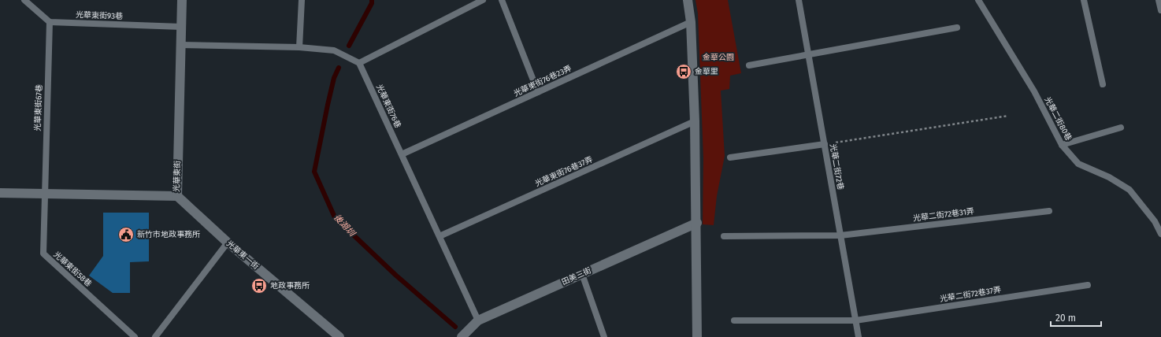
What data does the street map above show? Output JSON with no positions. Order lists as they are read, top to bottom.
{
  "streets": {
    "street": ["光華東街", "光華東一街", "田美三街"],
    "lane": [
      "光華東街93巷",
      "光華東街76巷23弄",
      "光華東街76巷",
      "光華東街67巷",
      "光華二街80巷",
      "光華二街72巷",
      "光華東街76巷37弄",
      "光華二街72巷31弄",
      "光華東街58巷",
      "光華二街72巷37弄"
    ]
  },
  "crossings": [
    ["光華東街93巷", "光華東街67巷"],
    ["光華東街93巷", "光華東街"],
    ["光華東街76巷23弄", "光華東街76巷"],
    ["光華東街76巷", "光華東街76巷37弄"],
    ["光華東街76巷", "田美三街"],
    ["光華東街67巷", "光華東街"],
    ["光華東街67巷", "光華東街58巷"],
    ["光華二街72巷", "光華二街72巷31弄"],
    ["光華二街72巷", "光華二街72巷37弄"],
    ["光華東街", "光華東一街"],
    ["光華東街", "光華東街58巷"]
  ],
  "water": ["後湖圳"],
  "parks": ["金華公園"],
  "places": {
    "bus stop": ["金華里", "地政事務所"],
    "public building": ["新竹市地政事務所"]
  },
  "scale_bar": "20 m"
}
